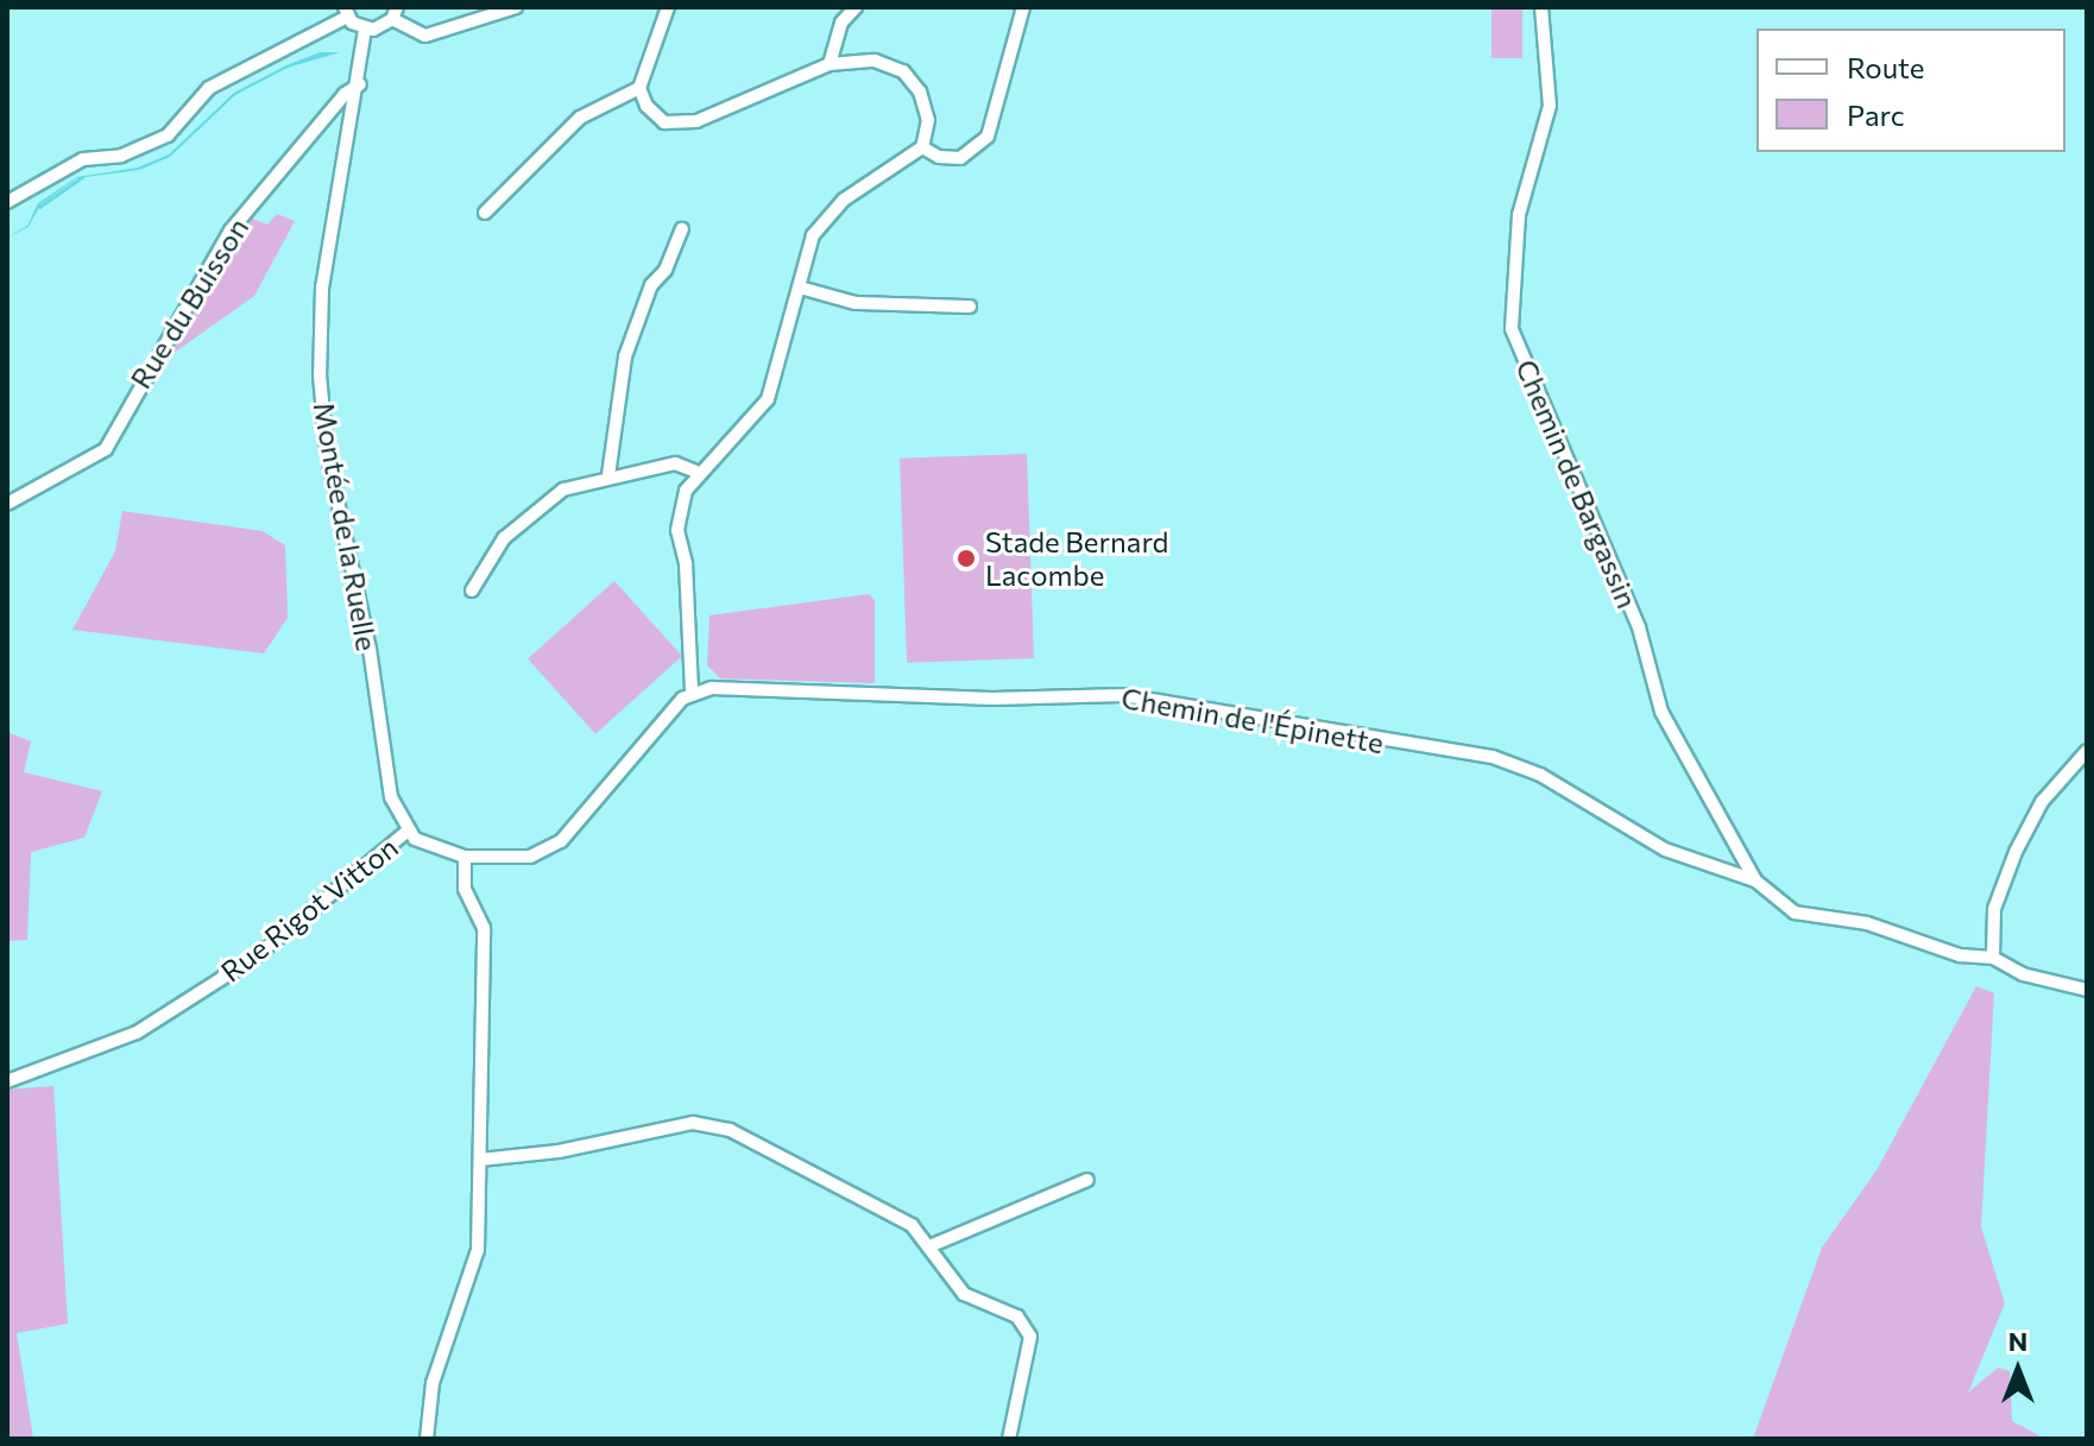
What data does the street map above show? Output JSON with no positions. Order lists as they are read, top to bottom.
{
  "streets": {
    "street": [
      "Rue du Buisson",
      "Chemin de Bargassin",
      "Montée de la Ruelle",
      "Chemin de l'Épinette",
      "Rue Rigot Vitton"
    ]
  },
  "crossings": [
    ["Rue du Buisson", "Montée de la Ruelle"],
    ["Chemin de Bargassin", "Chemin de l'Épinette"],
    ["Montée de la Ruelle", "Rue Rigot Vitton"]
  ],
  "places": ["Stade Bernard Lacombe"],
  "legend": ["Route", "Parc"],
  "north": "top"
}
